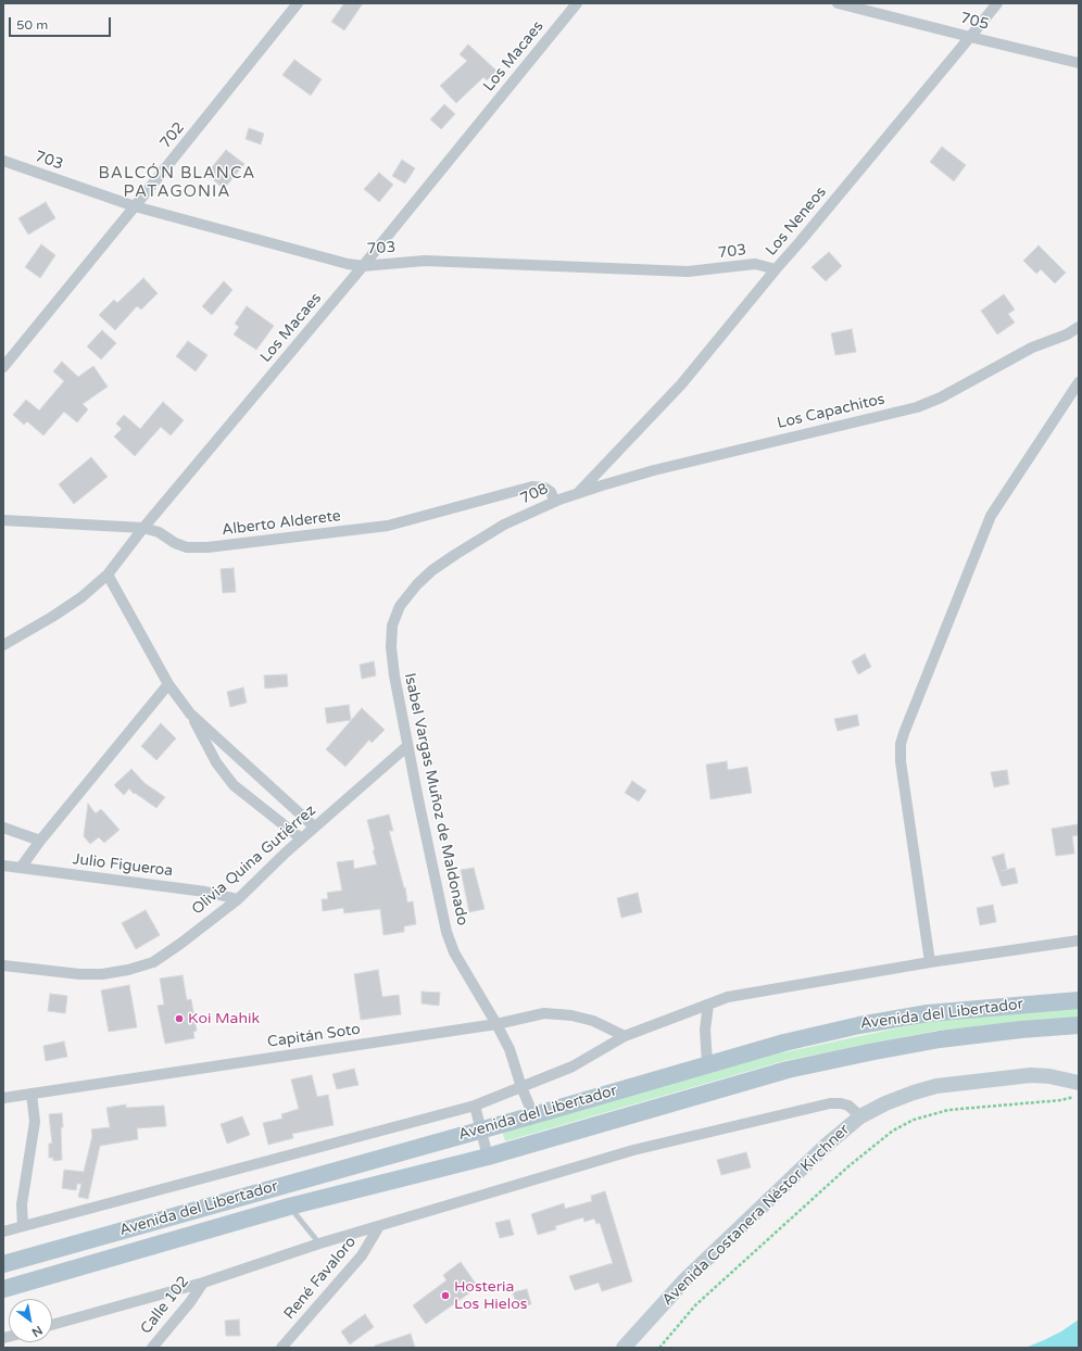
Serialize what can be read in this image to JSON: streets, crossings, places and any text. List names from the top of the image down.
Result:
{
  "streets": {
    "main road": ["Avenida del Libertador"],
    "street": [
      "705",
      "Los Macaes",
      "702",
      "703",
      "Los Neneos",
      "Los Capachitos",
      "708",
      "Alberto Alderete",
      "Isabel Vargas Muñoz de Maldonado",
      "Olivia Quina Gutiérrez",
      "Julio Figueroa",
      "Capitán Soto",
      "Avenida Costanera Néstor Kirchner",
      "René Favaloro",
      "Calle 102"
    ]
  },
  "crossings": [
    ["705", "Los Neneos"],
    ["Los Macaes", "703"],
    ["Los Macaes", "Alberto Alderete"],
    ["702", "703"],
    ["703", "Los Neneos"],
    ["Los Neneos", "Los Capachitos"],
    ["Los Neneos", "708"],
    ["Los Capachitos", "708"],
    ["708", "Alberto Alderete"],
    ["708", "Isabel Vargas Muñoz de Maldonado"],
    ["Isabel Vargas Muñoz de Maldonado", "Olivia Quina Gutiérrez"],
    ["Isabel Vargas Muñoz de Maldonado", "Avenida del Libertador"],
    ["Isabel Vargas Muñoz de Maldonado", "Capitán Soto"],
    ["Olivia Quina Gutiérrez", "Julio Figueroa"],
    ["Avenida del Libertador", "Capitán Soto"]
  ],
  "districts": ["BALCÓN BLANCA PATAGONIA"],
  "places": ["Koi Mahik", "Hosteria Los Hielos"],
  "scale_bar": "50 m",
  "north": "bottom right"
}
